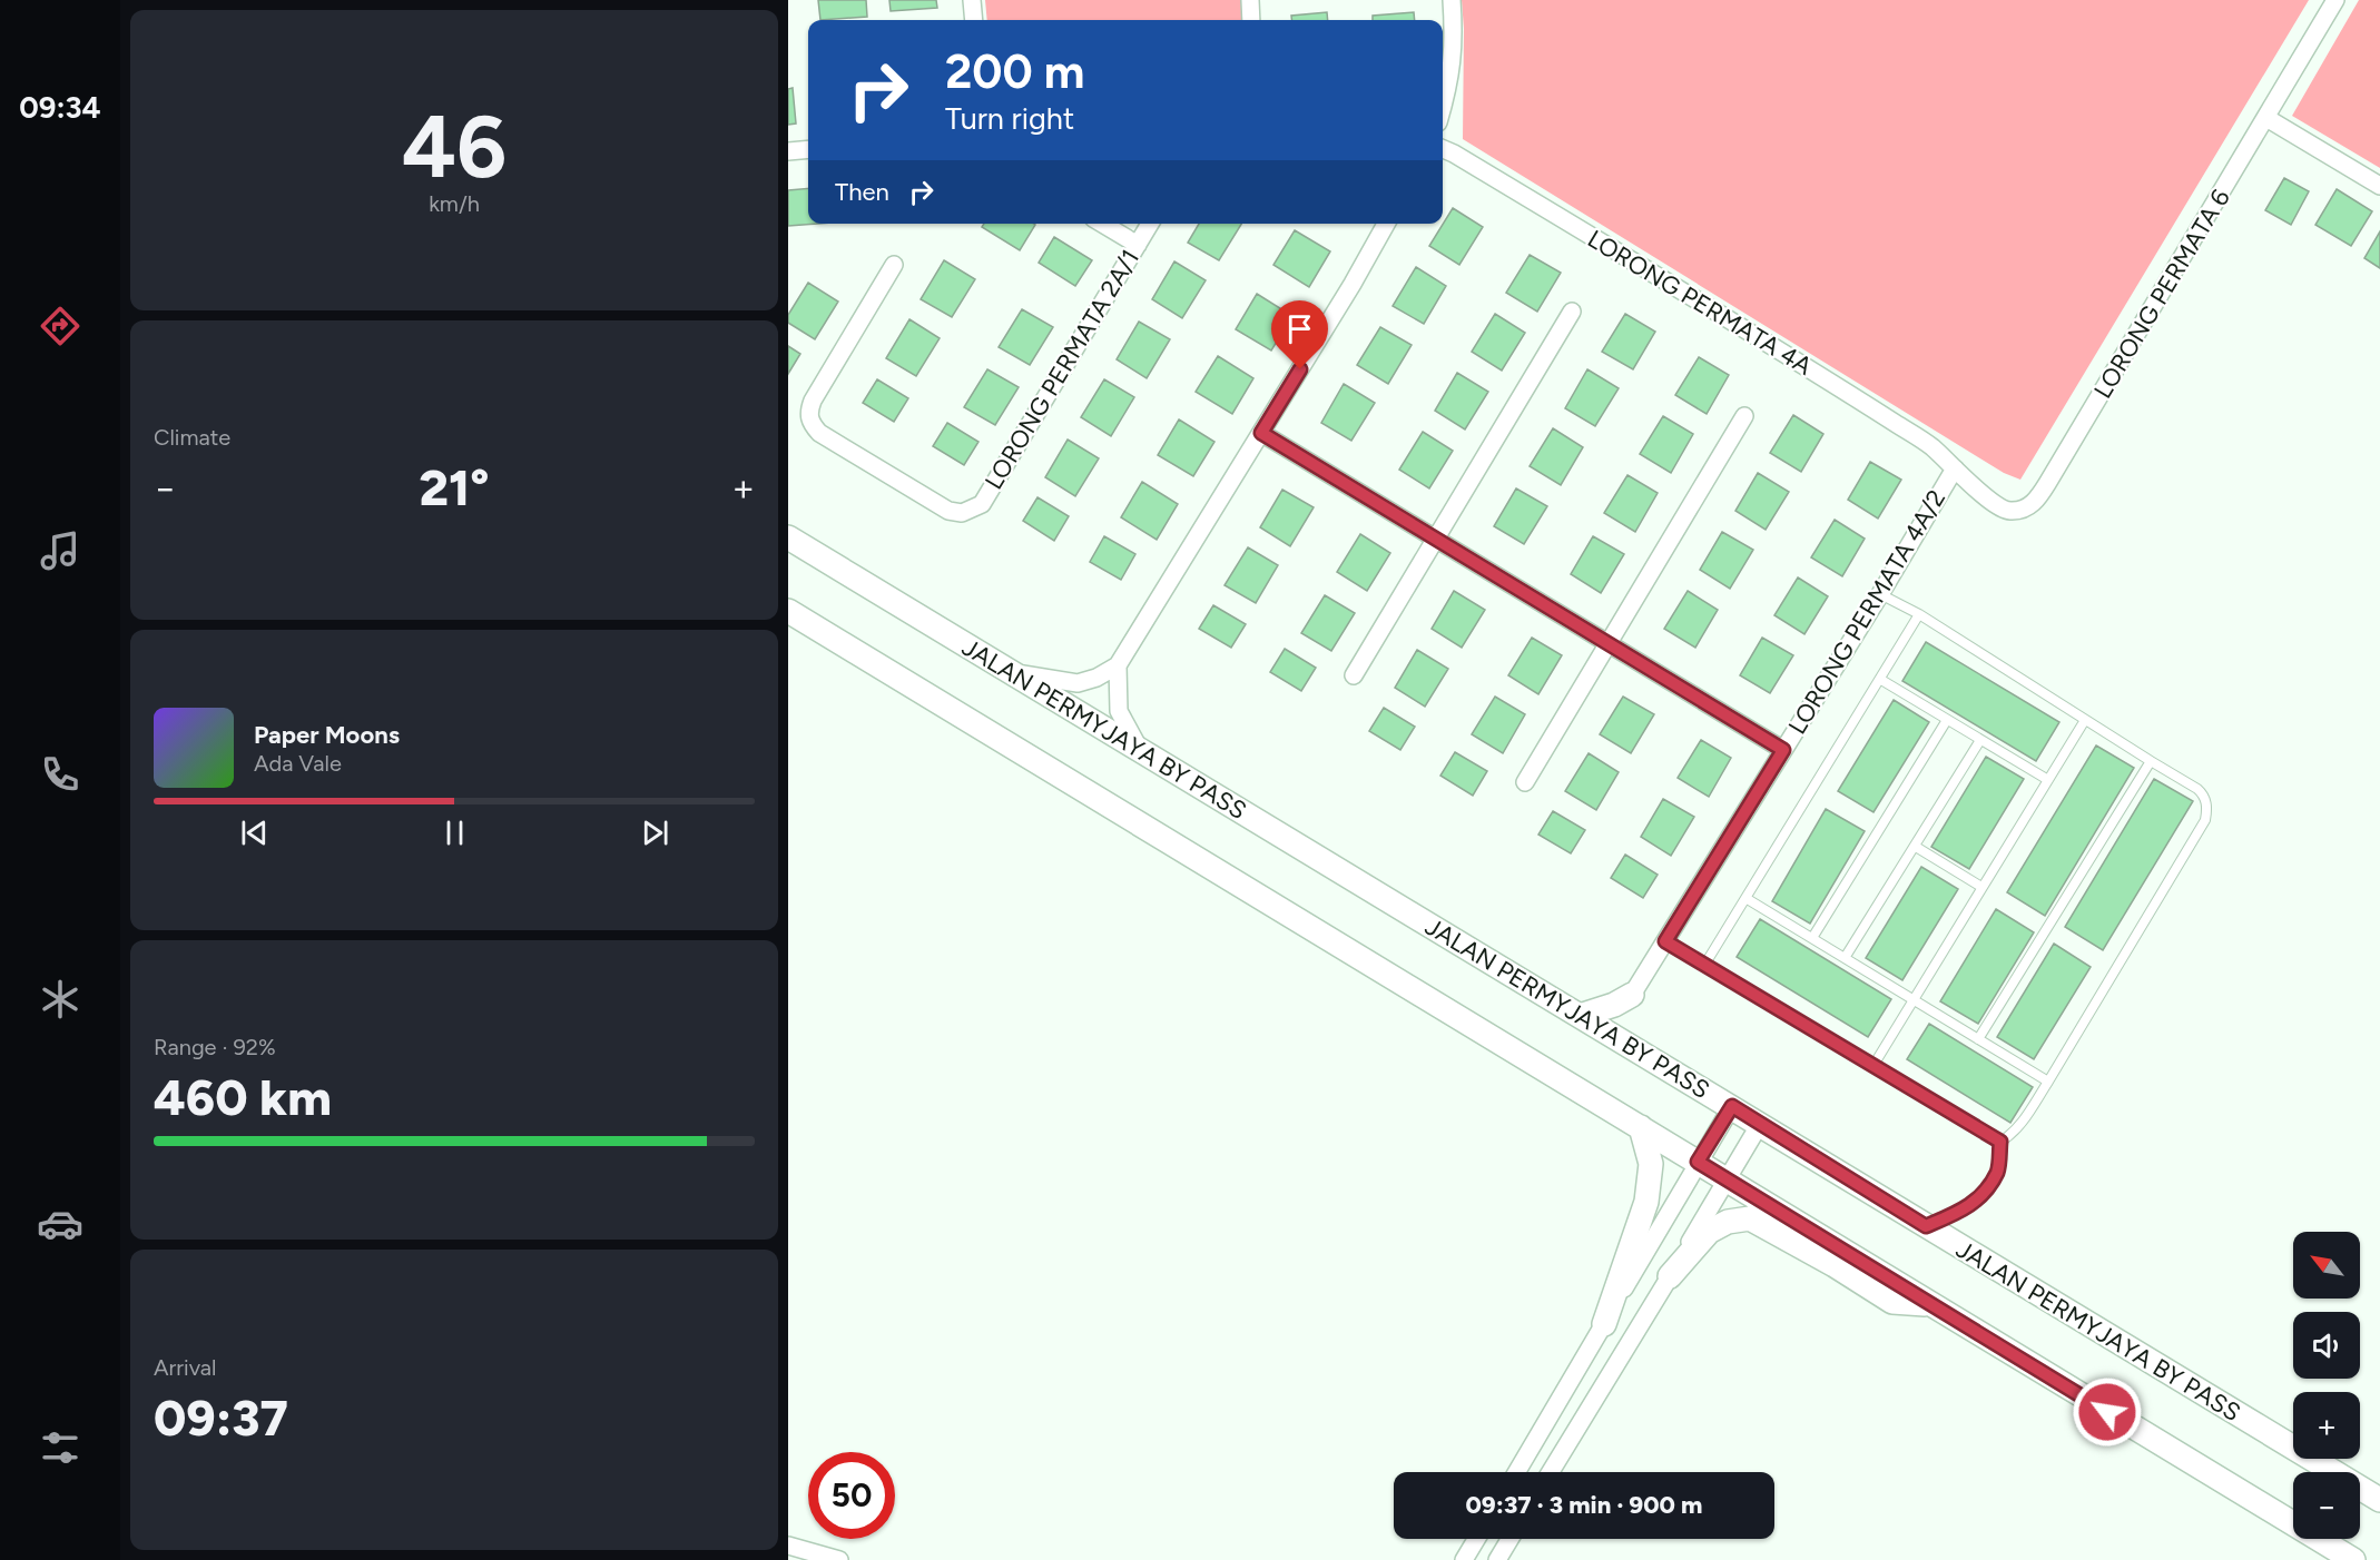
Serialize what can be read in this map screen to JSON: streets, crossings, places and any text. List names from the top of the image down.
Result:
{
  "streets": {
    "main road": ["JALAN PERMYJAYA BY PASS"],
    "street": [
      "LORONG PERMATA 6",
      "LORONG PERMATA 4A",
      "LORONG PERMATA 2A/1",
      "LORONG PERMATA 4A/2"
    ]
  },
  "crossings": [
    ["LORONG PERMATA 6", "LORONG PERMATA 4A"],
    ["LORONG PERMATA 6", "LORONG PERMATA 4A/2"],
    ["LORONG PERMATA 4A", "LORONG PERMATA 4A/2"]
  ],
  "north": "top left",
  "page": {
    "tabs": "09:34",
    "tile": [
      ["46", "km/h"],
      "Climate",
      ["Range · 92%", "460 km"],
      ["Arrival", "09:37"]
    ],
    "turn": ["200 m", "Turn right"],
    "then": "Then",
    "heat": ["−", "21°", "+"],
    "song": ["Paper Moons", "Ada Vale"],
    "map_buttons": ["+", "−"],
    "limit": "50",
    "trip": "09:37 · 3 min · 900 m"
  }
}
